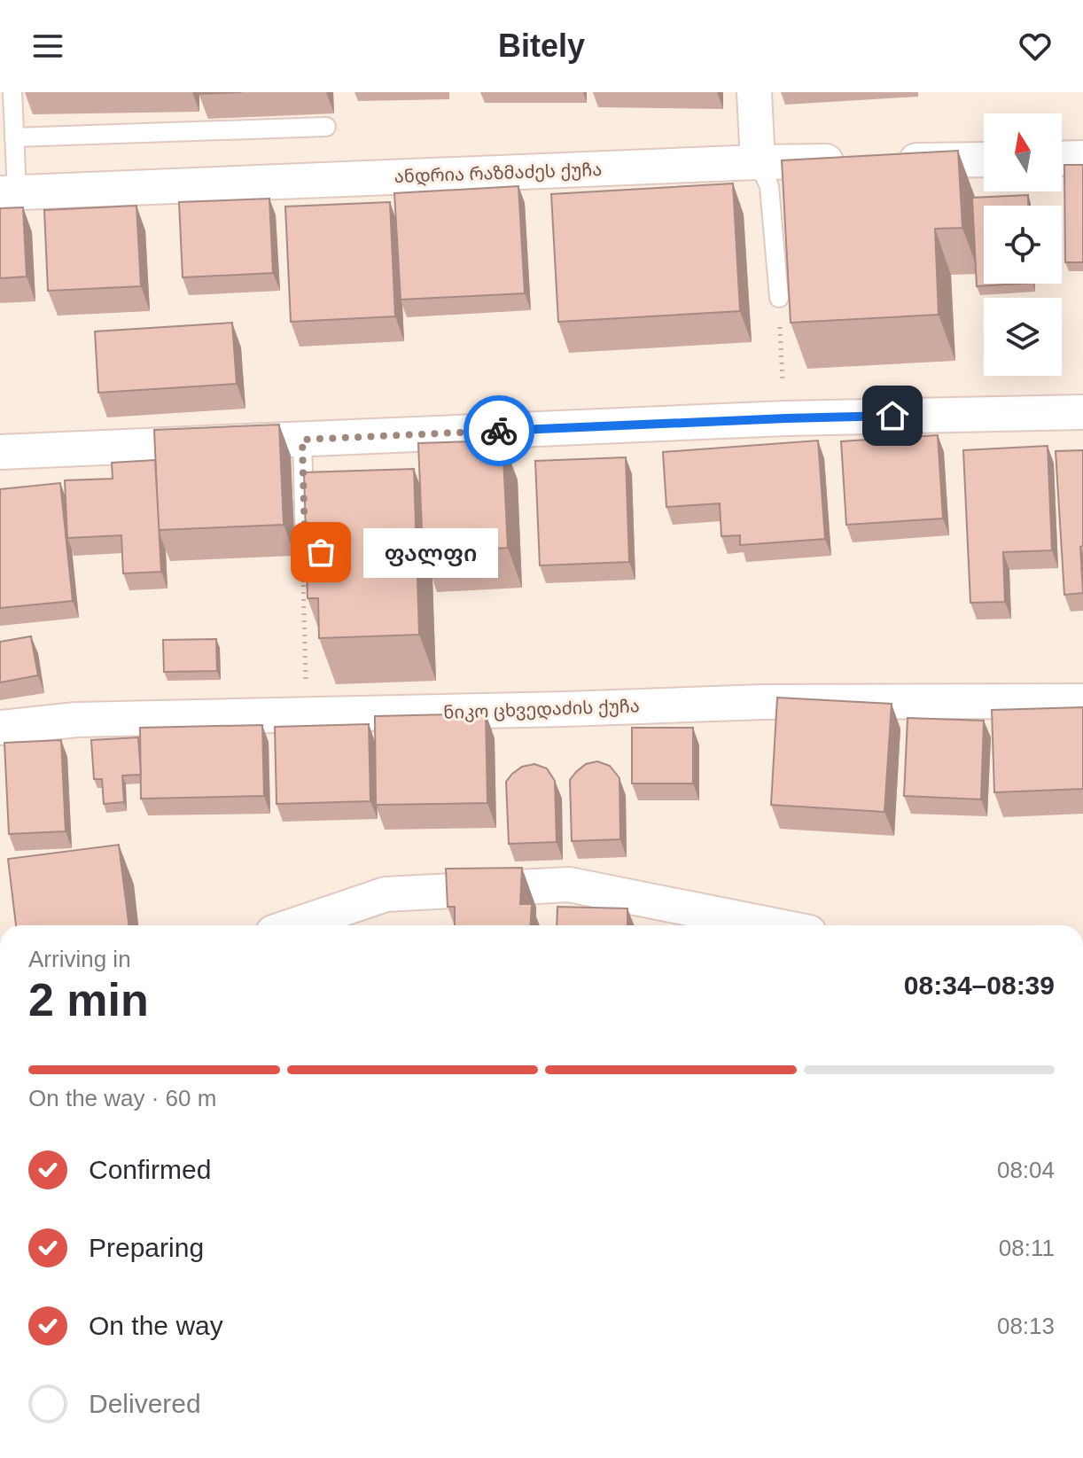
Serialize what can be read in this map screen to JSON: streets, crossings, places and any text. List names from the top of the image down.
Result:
{
  "streets": {
    "street": ["ანდრია რაზმაძეს ქუჩა", "ნიკო ცხვედაძის ქუჩა"]
  },
  "places": ["ფალფი"],
  "north": "top",
  "page": {
    "header": "Bitely",
    "bubble": "ფალფი",
    "heading": ["2 min", "Arriving in", "08:34–08:39"],
    "bar": "On the way · 60 m",
    "list": [
      ["Confirmed", "08:04"],
      ["Preparing", "08:11"],
      ["On the way", "08:13"],
      "Delivered"
    ]
  }
}
